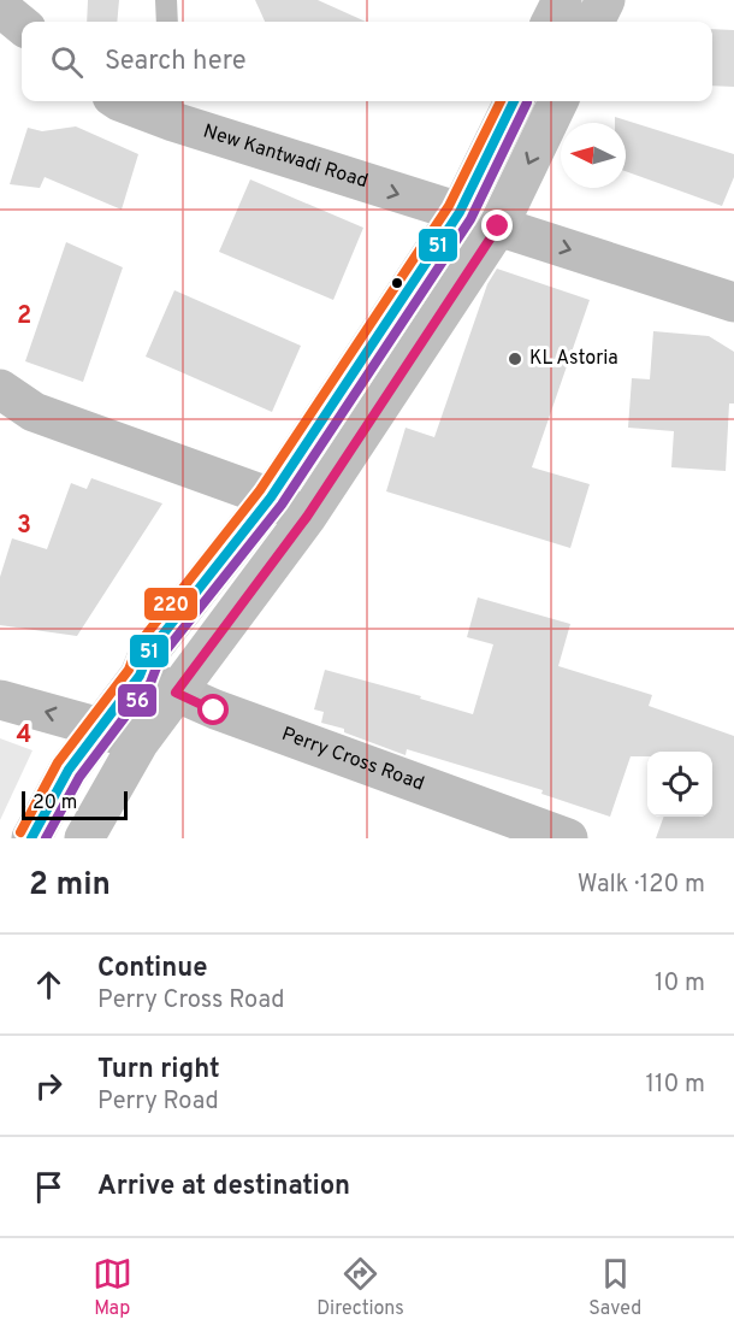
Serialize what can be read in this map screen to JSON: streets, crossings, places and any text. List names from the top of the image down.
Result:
{
  "streets": {
    "street": ["New Kantwadi Road", "Perry Cross Road"]
  },
  "places": ["KL Astoria"],
  "lines": ["transit line 51", "transit line 220", "transit line 56"],
  "scale_bar": "20 m",
  "north": "left",
  "page": {
    "search": "Search here",
    "scale": "20 m",
    "heading": ["2 min", "Walk · 120 m"],
    "list": [
      ["Continue", "Perry Cross Road", "10 m"],
      ["Turn right", "Perry Road", "110 m"],
      "Arrive at destination"
    ],
    "nav": ["Map", "Directions", "Saved"]
  },
  "grid": {
    "rows": ["2", "3", "4"]
  }
}
